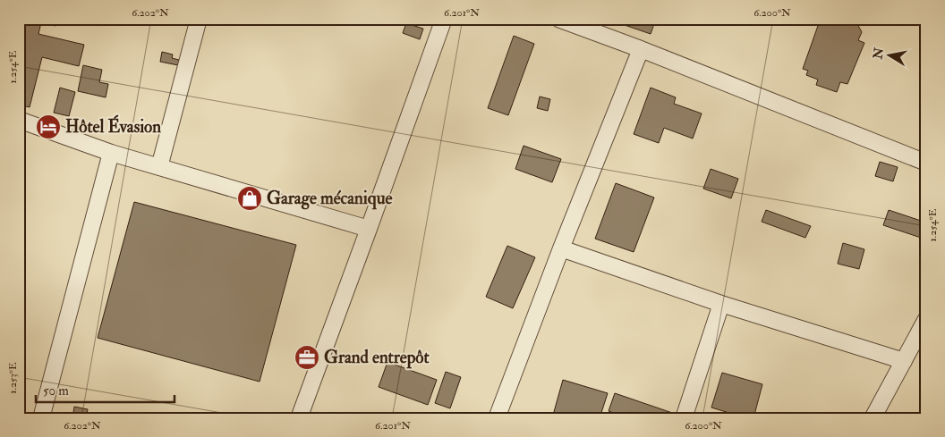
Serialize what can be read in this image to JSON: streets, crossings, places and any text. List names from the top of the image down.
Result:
{
  "places": {
    "hotel": ["Hôtel Évasion"],
    "shop": ["Garage mécanique"],
    "office": ["Grand entrepôt"]
  },
  "scale_bar": "50 m",
  "north": "left",
  "coordinates": [
    "6.202°N",
    "6.201°N",
    "6.200°N",
    "1.254°E",
    "1.253°E"
  ]
}
